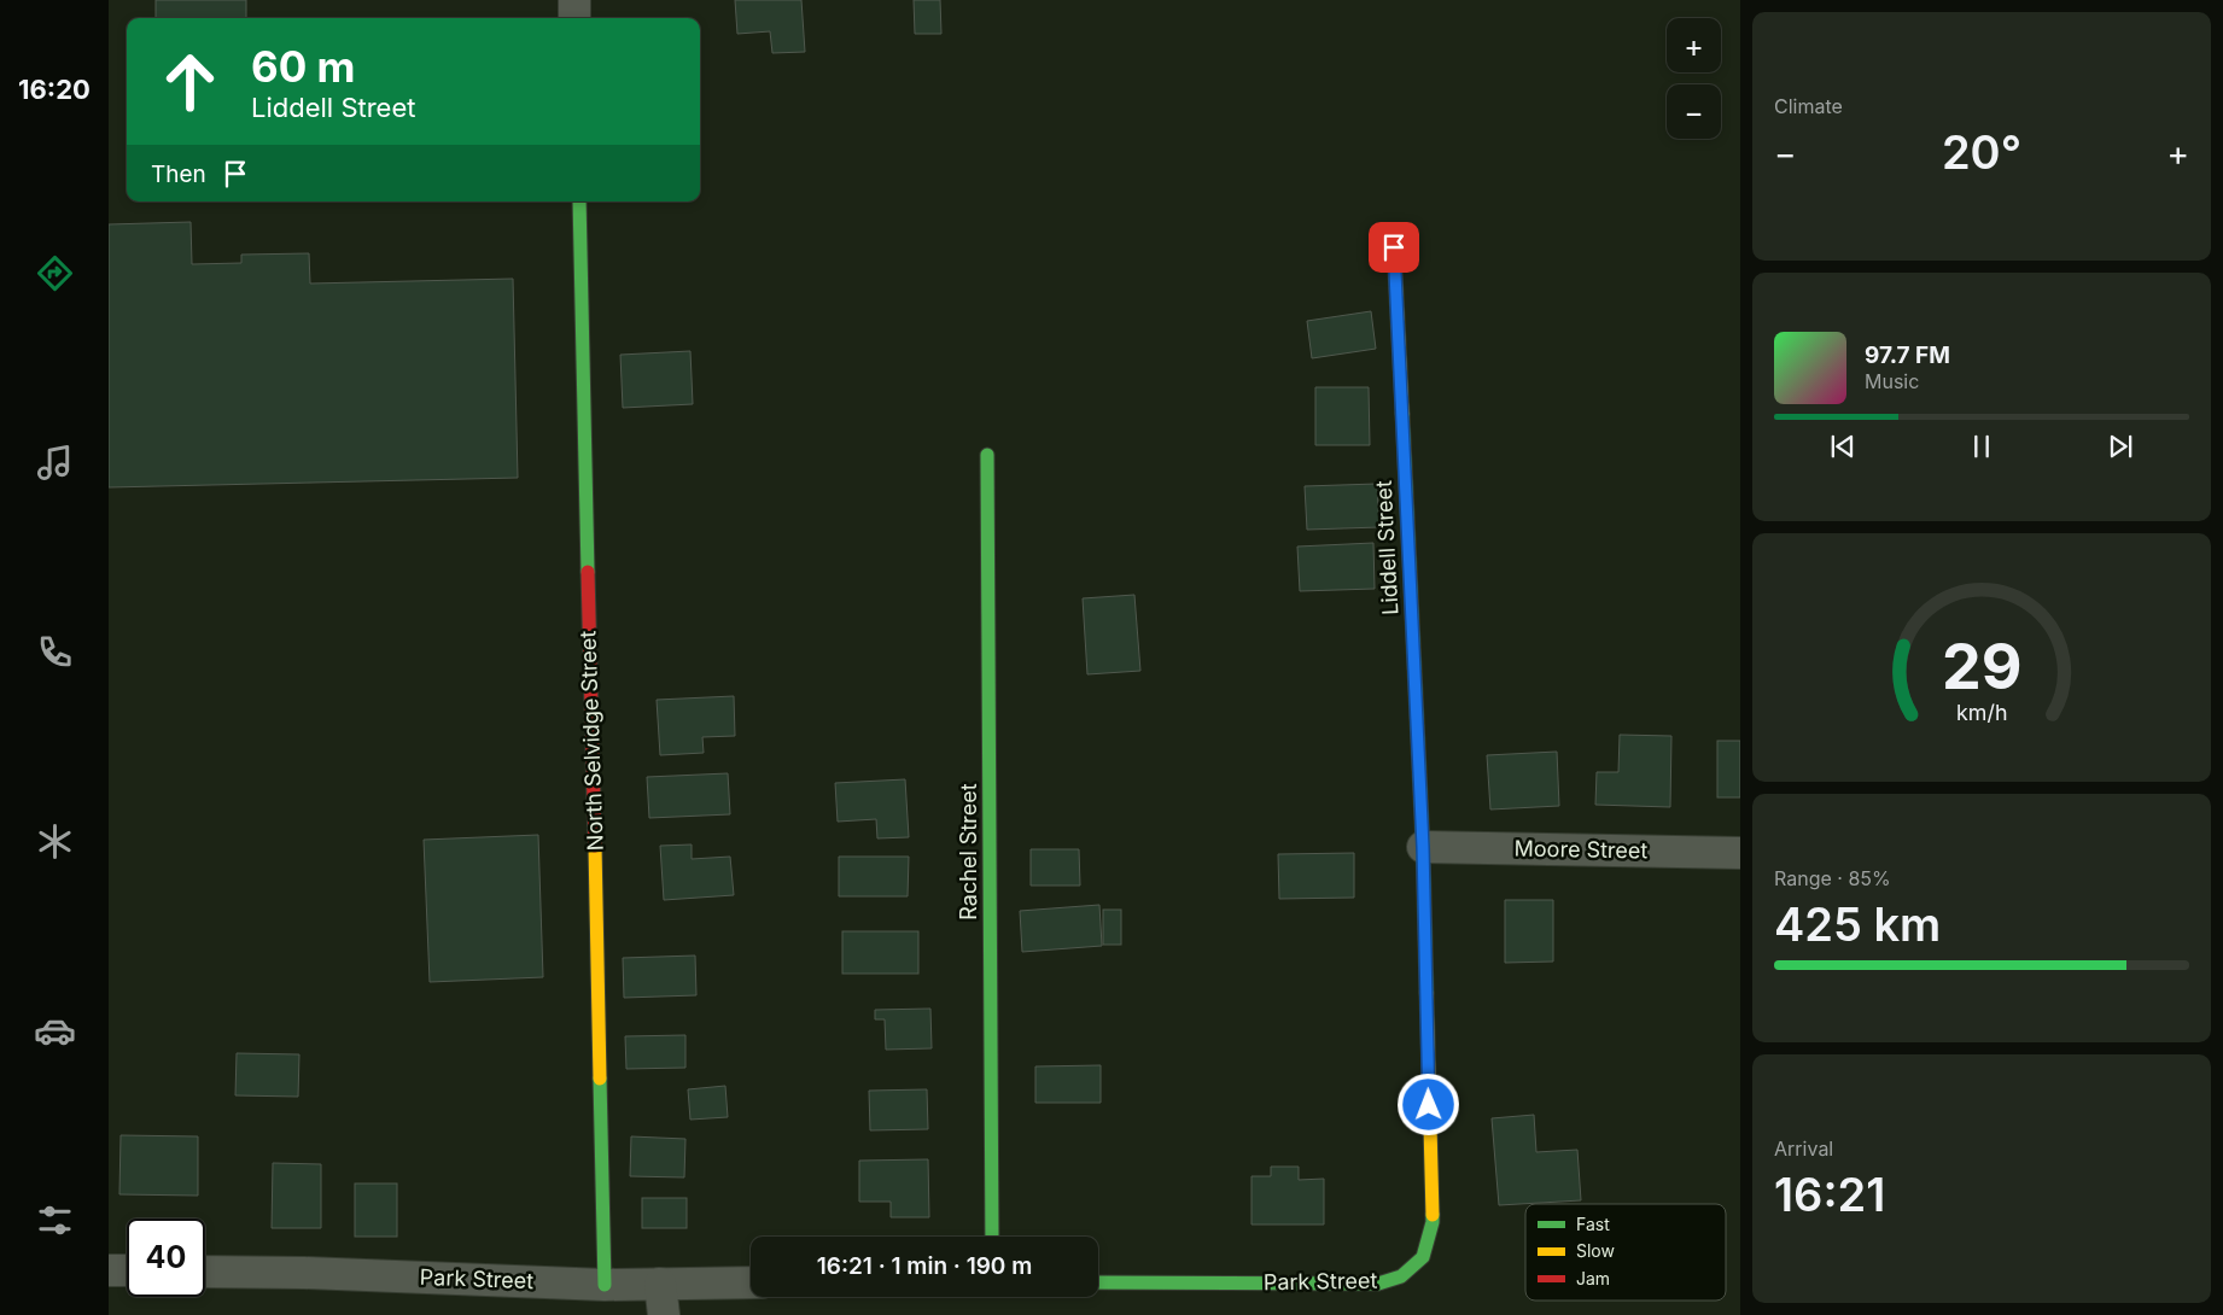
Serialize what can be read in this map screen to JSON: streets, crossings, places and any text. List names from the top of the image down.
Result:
{
  "streets": {
    "street": [
      "Liddell Street",
      "North Selvidge Street",
      "Moore Street",
      "Rachel Street",
      "Park Street"
    ]
  },
  "crossings": [
    ["Liddell Street", "Moore Street"],
    ["Liddell Street", "Park Street"],
    ["North Selvidge Street", "Park Street"],
    ["Moore Street", "Park Street"]
  ],
  "legend": ["Fast", "Slow", "Jam"],
  "page": {
    "tabs": "16:20",
    "tile": [
      "Climate",
      ["Range · 85%", "425 km"],
      ["Arrival", "16:21"]
    ],
    "map_buttons": ["+", "−"],
    "turn": ["60 m", "Liddell Street"],
    "heat": ["−", "20°", "+"],
    "then": "Then",
    "song": ["97.7 FM", "Music"],
    "limit": "40",
    "trip": "16:21 · 1 min · 190 m",
    "gauge": ["29", "km/h"]
  }
}
